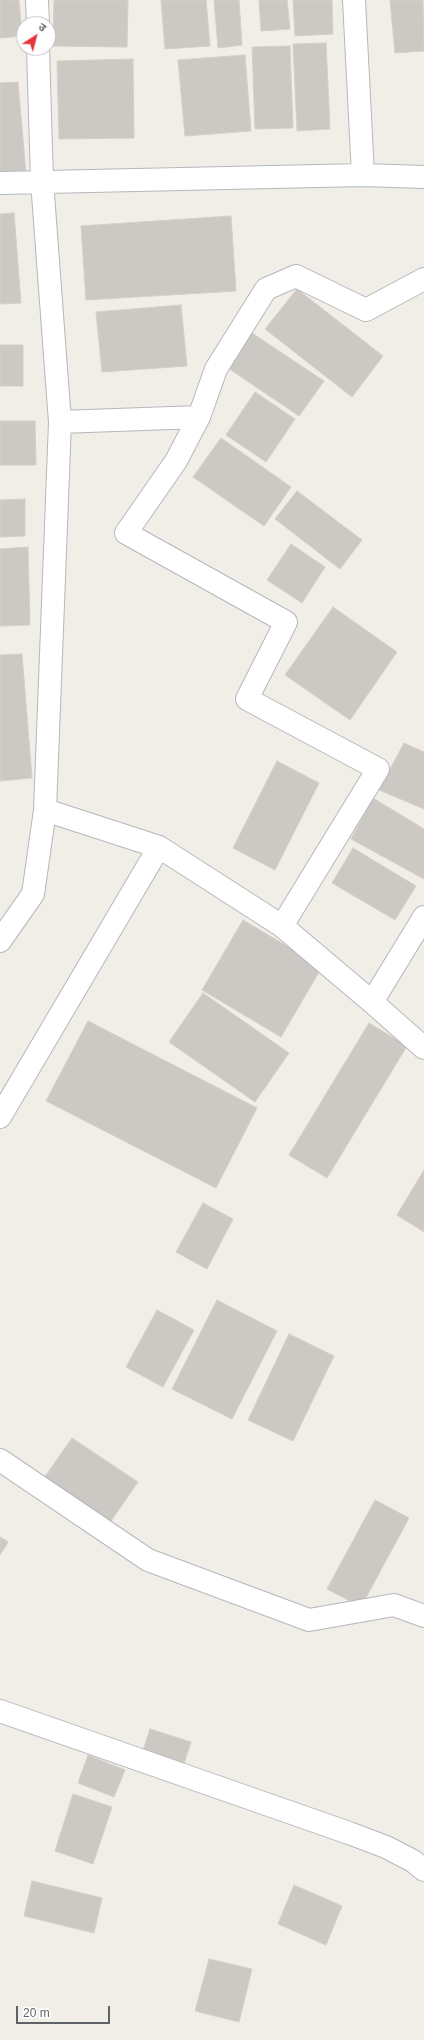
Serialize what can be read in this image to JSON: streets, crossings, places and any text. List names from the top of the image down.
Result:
{
  "scale_bar": "20 m",
  "north": "top right"
}
